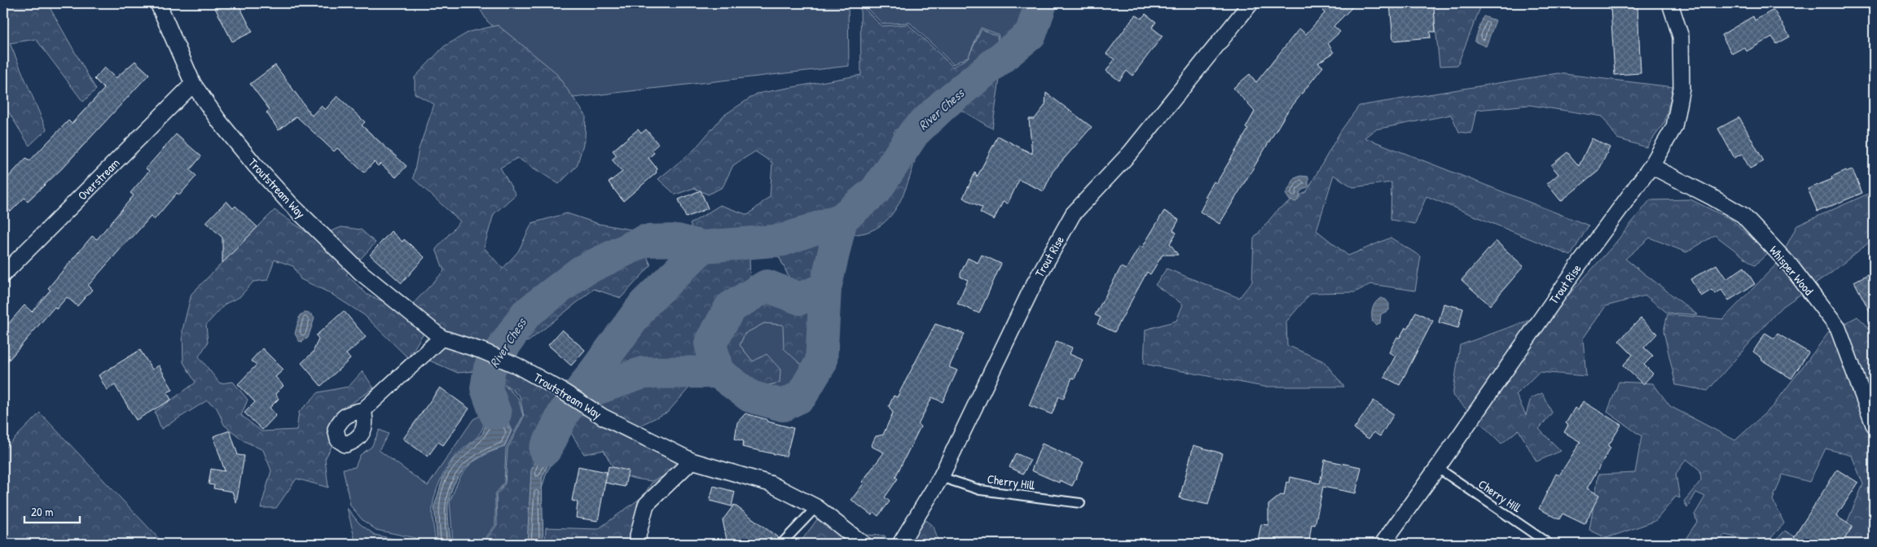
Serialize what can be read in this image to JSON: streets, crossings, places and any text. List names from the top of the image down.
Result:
{
  "streets": {
    "street": [
      "Overstream",
      "Troutstream Way",
      "Trout Rise",
      "Whisper Wood"
    ],
    "lane": ["Cherry Hill"]
  },
  "crossings": [
    ["Overstream", "Troutstream Way"],
    ["Trout Rise", "Whisper Wood"],
    ["Trout Rise", "Cherry Hill"]
  ],
  "water": ["River Chess"],
  "scale_bar": "20 m"
}
